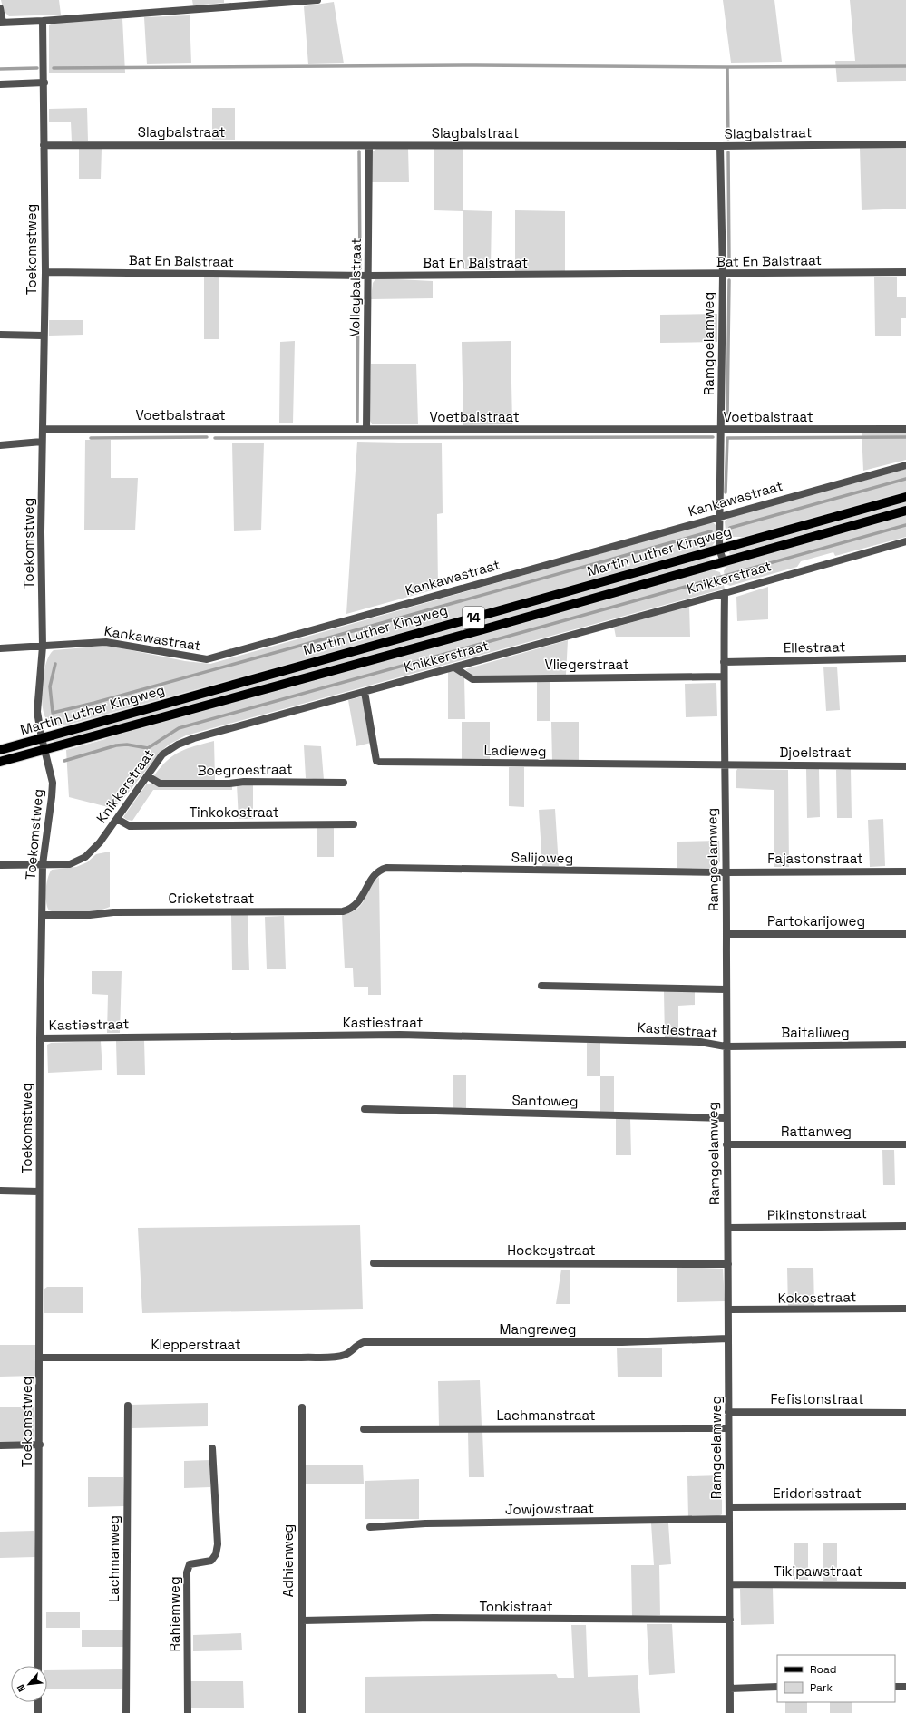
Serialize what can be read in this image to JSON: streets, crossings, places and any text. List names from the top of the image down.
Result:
{
  "streets": {
    "main road": ["Martin Luther Kingweg", "14"],
    "street": [
      "Slagbalstraat",
      "Toekomstweg",
      "Bat En Balstraat",
      "Volleybalstraat",
      "Ramgoelamweg",
      "Voetbalstraat",
      "Kankawastraat",
      "Knikkerstraat",
      "Ellestraat",
      "Vliegerstraat",
      "Ladieweg",
      "Djoelstraat",
      "Boegroestraat",
      "Tinkokostraat",
      "Salijoweg",
      "Fajastonstraat",
      "Cricketstraat",
      "Partokarijoweg",
      "Kastiestraat",
      "Baitaliweg",
      "Santoweg",
      "Rattanweg",
      "Pikinstonstraat",
      "Hockeystraat",
      "Kokosstraat",
      "Mangreweg",
      "Klepperstraat",
      "Fefistonstraat",
      "Lachmanstraat",
      "Eridorisstraat",
      "Jowjowstraat",
      "Lachmanweg",
      "Adhienweg",
      "Tikipawstraat",
      "Tonkistraat",
      "Rahiemweg"
    ]
  },
  "crossings": [
    ["Slagbalstraat", "Toekomstweg"],
    ["Slagbalstraat", "Volleybalstraat"],
    ["Slagbalstraat", "Ramgoelamweg"],
    ["Toekomstweg", "Bat En Balstraat"],
    ["Toekomstweg", "Voetbalstraat"],
    ["Toekomstweg", "Kankawastraat"],
    ["Toekomstweg", "Martin Luther Kingweg"],
    ["Toekomstweg", "Knikkerstraat"],
    ["Toekomstweg", "Cricketstraat"],
    ["Toekomstweg", "Kastiestraat"],
    ["Toekomstweg", "Klepperstraat"],
    ["Bat En Balstraat", "Volleybalstraat"],
    ["Bat En Balstraat", "Ramgoelamweg"],
    ["Volleybalstraat", "Voetbalstraat"],
    ["Ramgoelamweg", "Voetbalstraat"],
    ["Ramgoelamweg", "Kankawastraat"],
    ["Ramgoelamweg", "Martin Luther Kingweg"],
    ["Ramgoelamweg", "Knikkerstraat"],
    ["Ramgoelamweg", "Ellestraat"],
    ["Ramgoelamweg", "Vliegerstraat"],
    ["Ramgoelamweg", "Ladieweg"],
    ["Ramgoelamweg", "Djoelstraat"],
    ["Ramgoelamweg", "Salijoweg"],
    ["Ramgoelamweg", "Fajastonstraat"],
    ["Ramgoelamweg", "Partokarijoweg"],
    ["Ramgoelamweg", "Kastiestraat"],
    ["Ramgoelamweg", "Baitaliweg"],
    ["Ramgoelamweg", "Santoweg"],
    ["Ramgoelamweg", "Rattanweg"],
    ["Ramgoelamweg", "Pikinstonstraat"],
    ["Ramgoelamweg", "Hockeystraat"],
    ["Ramgoelamweg", "Kokosstraat"],
    ["Ramgoelamweg", "Mangreweg"],
    ["Ramgoelamweg", "Fefistonstraat"],
    ["Ramgoelamweg", "Lachmanstraat"],
    ["Ramgoelamweg", "Eridorisstraat"],
    ["Ramgoelamweg", "Jowjowstraat"],
    ["Ramgoelamweg", "Tikipawstraat"],
    ["Ramgoelamweg", "Tonkistraat"],
    ["Knikkerstraat", "Vliegerstraat"],
    ["Knikkerstraat", "Ladieweg"],
    ["Knikkerstraat", "Boegroestraat"],
    ["Knikkerstraat", "Tinkokostraat"],
    ["Ladieweg", "Djoelstraat"],
    ["Salijoweg", "Fajastonstraat"],
    ["Salijoweg", "Cricketstraat"],
    ["Kastiestraat", "Baitaliweg"],
    ["Mangreweg", "Klepperstraat"],
    ["Adhienweg", "Tonkistraat"]
  ],
  "legend": ["Road", "Park"],
  "north": "bottom left"
}
